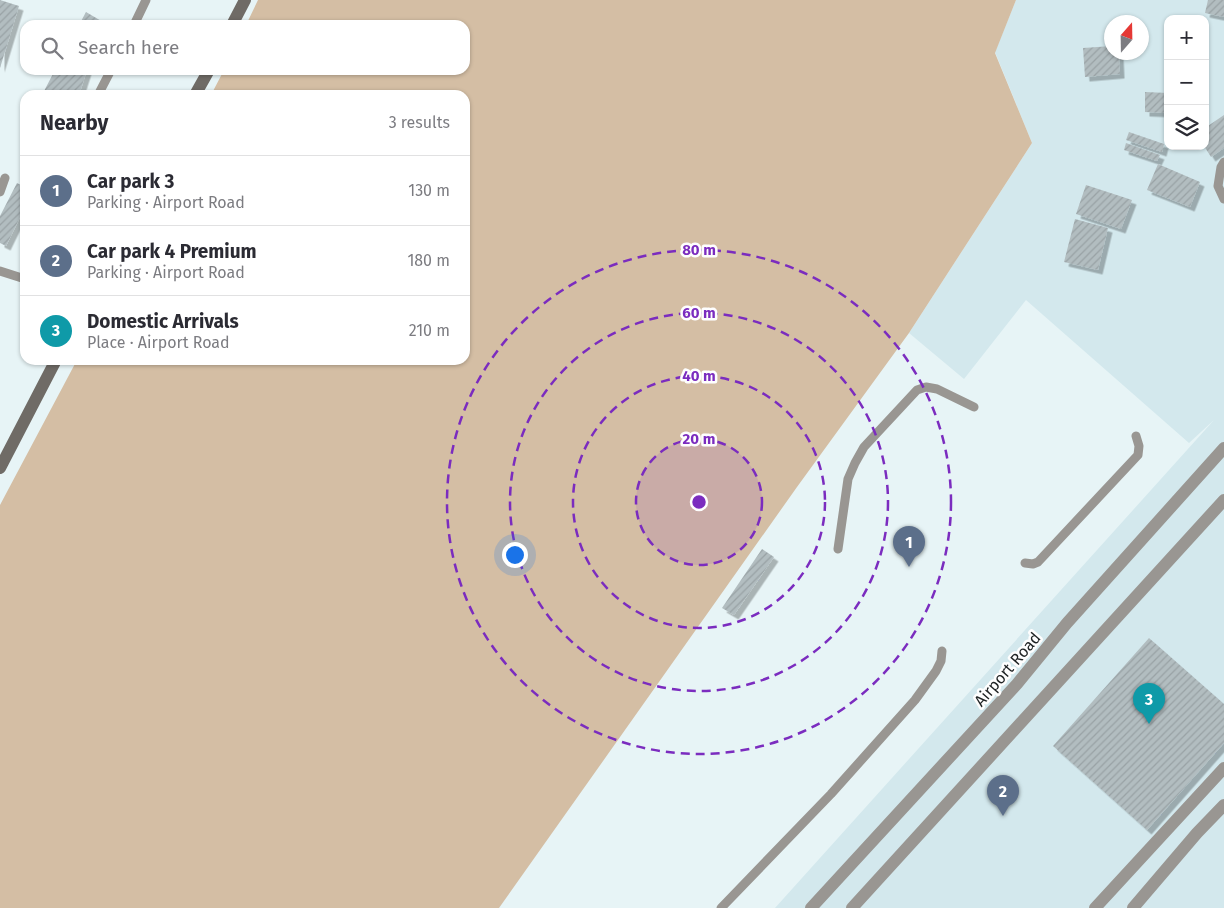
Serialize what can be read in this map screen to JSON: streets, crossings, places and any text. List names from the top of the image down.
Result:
{
  "streets": {
    "street": ["Airport Road"]
  },
  "north": "top",
  "page": {
    "map_buttons": ["+", "−"],
    "search": "Search here",
    "heading": ["Nearby", "3 results"],
    "list": [
      {
        "mark": "1",
        "name": "Car park 3",
        "note": "Parking · Airport Road",
        "value": "130 m"
      },
      {
        "mark": "2",
        "name": "Car park 4 Premium",
        "note": "Parking · Airport Road",
        "value": "180 m"
      },
      {
        "mark": "3",
        "name": "Domestic Arrivals",
        "note": "Place · Airport Road",
        "value": "210 m"
      }
    ],
    "pins": ["1", "3", "2"]
  },
  "rings": [
    "80 m",
    "60 m",
    "40 m",
    "20 m"
  ]
}
